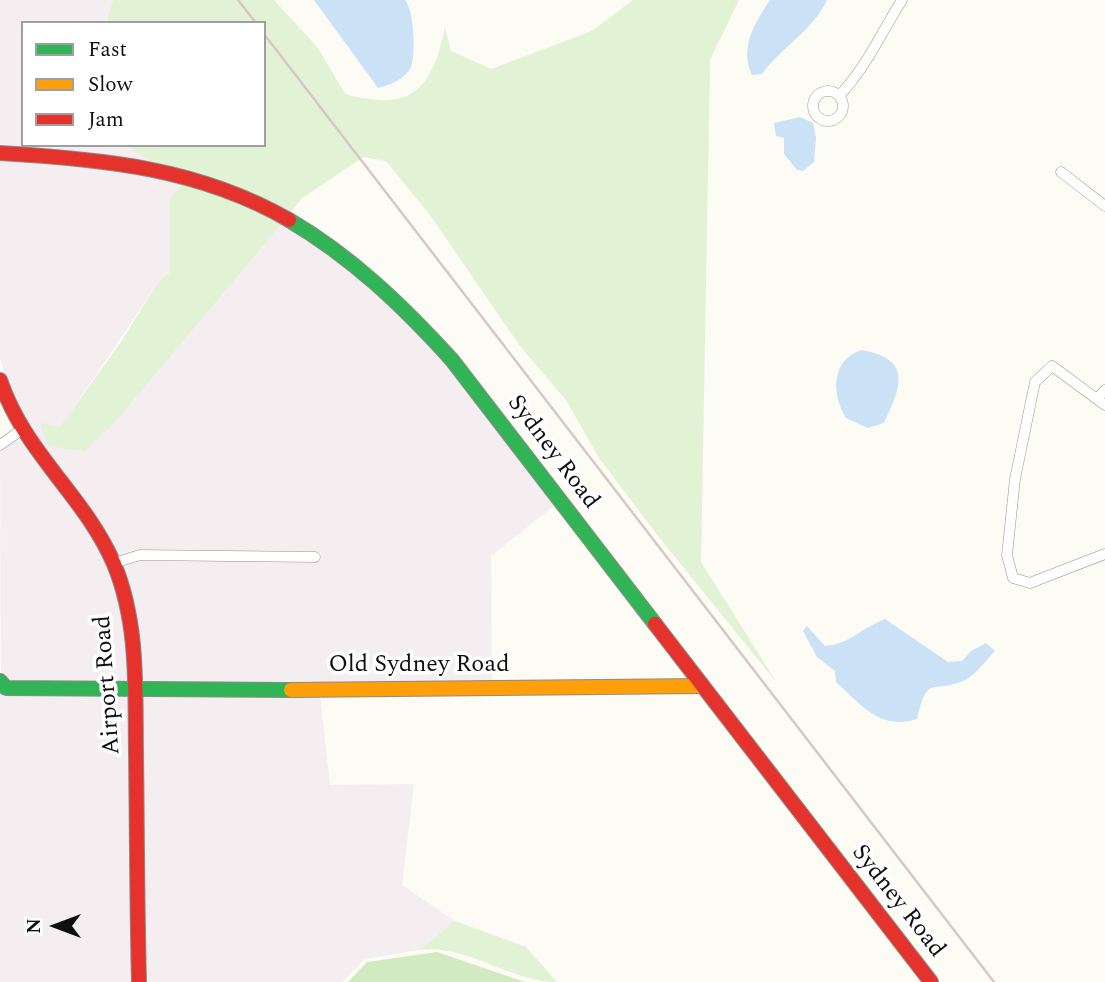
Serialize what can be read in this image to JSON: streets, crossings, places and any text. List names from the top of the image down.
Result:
{
  "streets": {
    "street": ["Sydney Road", "Old Sydney Road", "Airport Road"]
  },
  "crossings": [
    ["Sydney Road", "Old Sydney Road"],
    ["Old Sydney Road", "Airport Road"]
  ],
  "legend": ["Fast", "Slow", "Jam"],
  "north": "left"
}
